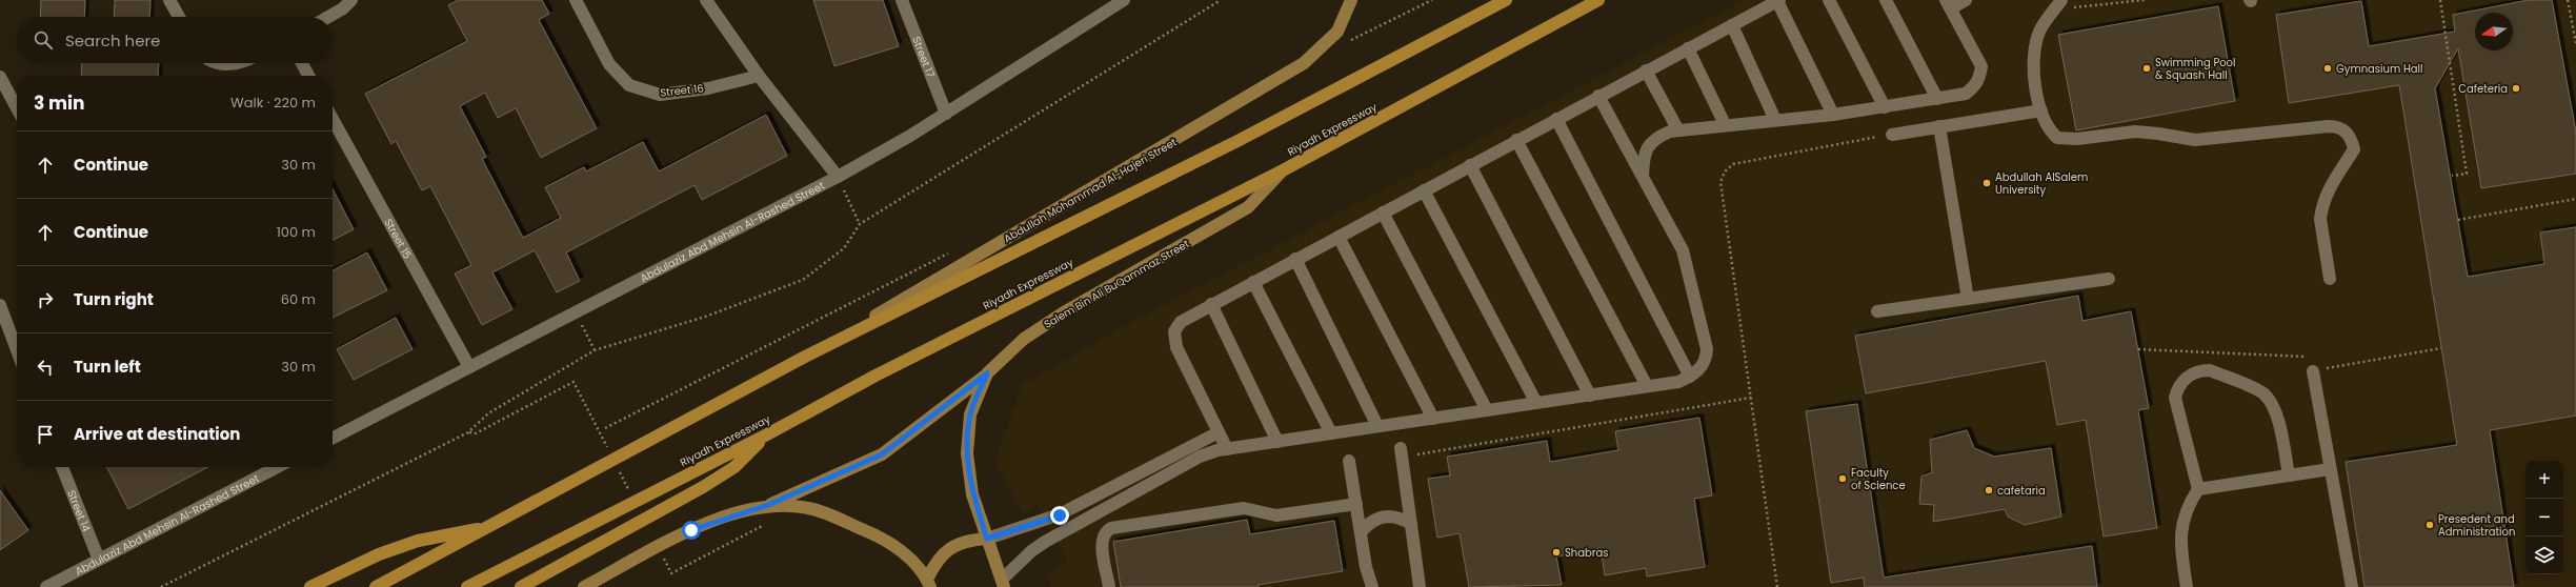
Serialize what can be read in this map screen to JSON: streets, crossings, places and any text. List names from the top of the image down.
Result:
{
  "streets": {
    "highway": ["Riyadh Expressway"],
    "main road": ["Abdullah Mohammad Al-Hajeri Street", "Salem Bin Ali BuQammaz Street"],
    "street": [
      "Street 17",
      "Street 16",
      "Abdulaziz Abd Mehsin Al-Rashed Street",
      "Street 15",
      "Street 14"
    ]
  },
  "crossings": [
    ["Street 17", "Abdulaziz Abd Mehsin Al-Rashed Street"],
    ["Riyadh Expressway", "Salem Bin Ali BuQammaz Street"],
    ["Abdulaziz Abd Mehsin Al-Rashed Street", "Street 15"],
    ["Abdulaziz Abd Mehsin Al-Rashed Street", "Street 14"]
  ],
  "places": [
    "Swimming Pool & Squash Hall",
    "Gymnasium Hall",
    "Cafeteria",
    "Abdullah AlSalem University",
    "Faculty of Science",
    "cafetaria",
    "Presedent and Administration",
    "Shabras"
  ],
  "north": "left",
  "page": {
    "search": "Search here",
    "heading": ["3 min", "Walk · 220 m"],
    "list": [
      ["Continue", "30 m"],
      ["Continue", "100 m"],
      ["Turn right", "60 m"],
      ["Turn left", "30 m"],
      "Arrive at destination"
    ],
    "map_buttons": ["+", "−"]
  }
}
